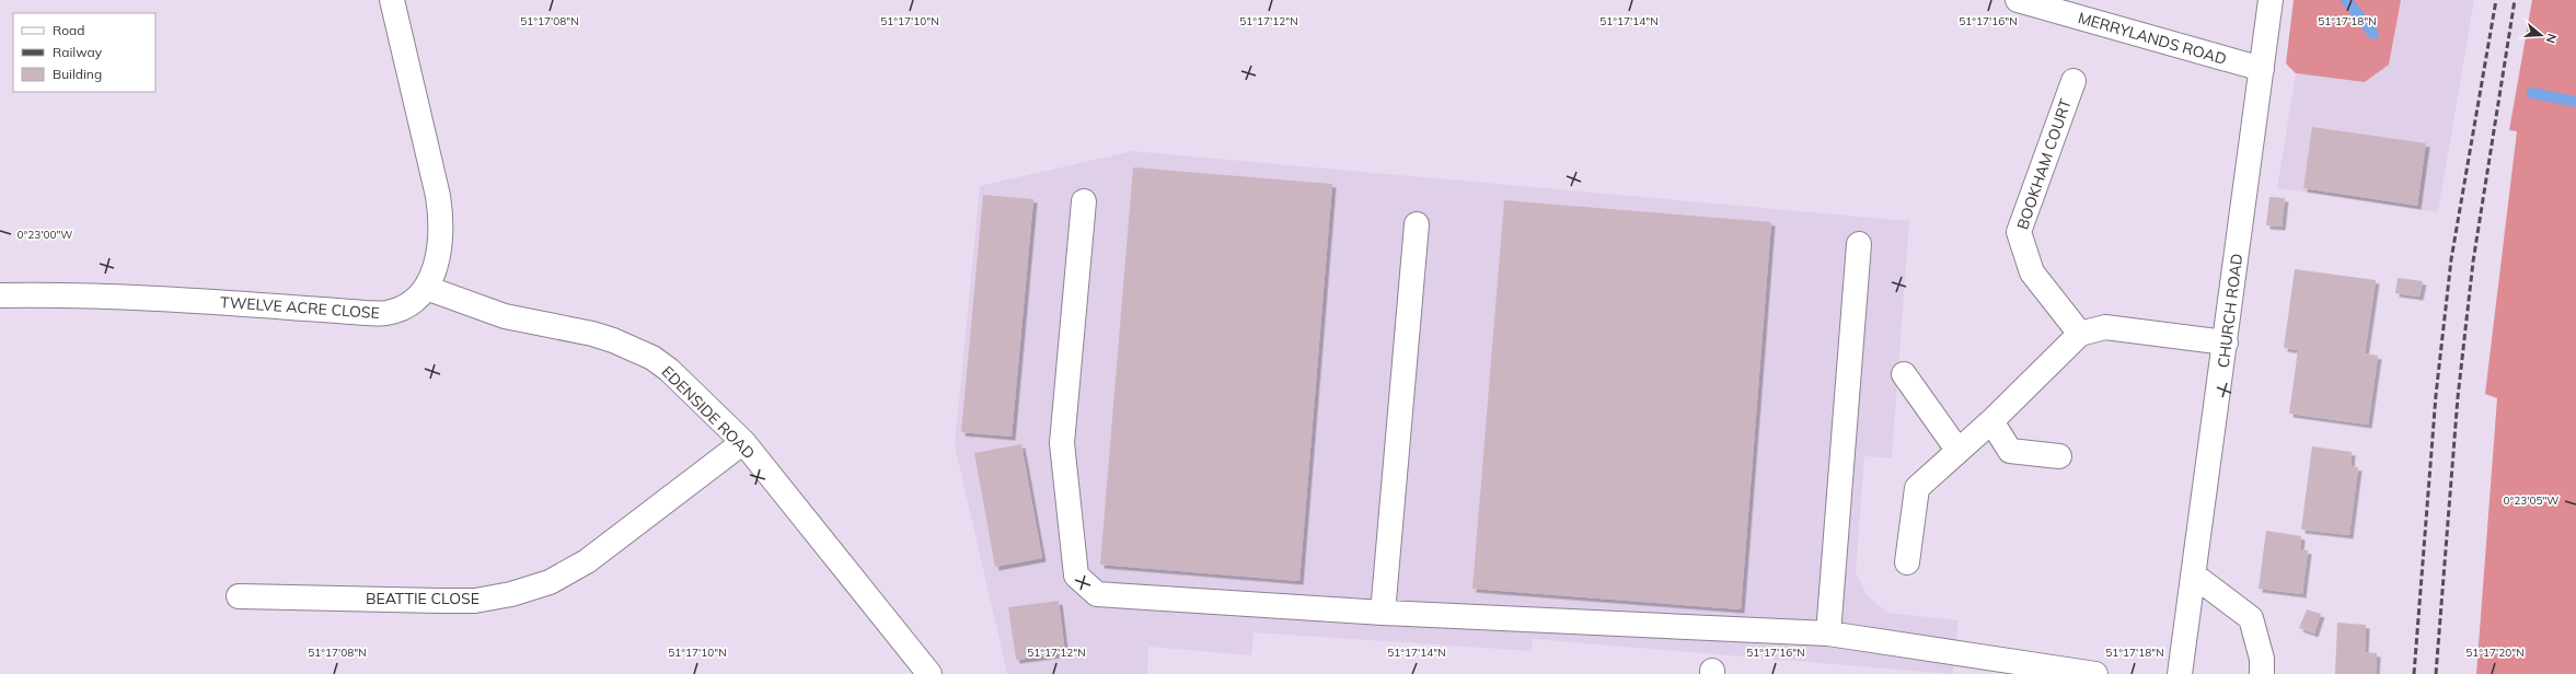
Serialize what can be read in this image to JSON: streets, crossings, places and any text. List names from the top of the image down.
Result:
{
  "streets": {
    "street": [
      "MERRYLANDS ROAD",
      "BOOKHAM COURT",
      "TWELVE ACRE CLOSE",
      "CHURCH ROAD",
      "EDENSIDE ROAD",
      "BEATTIE CLOSE"
    ]
  },
  "crossings": [
    ["MERRYLANDS ROAD", "CHURCH ROAD"],
    ["TWELVE ACRE CLOSE", "EDENSIDE ROAD"],
    ["EDENSIDE ROAD", "BEATTIE CLOSE"]
  ],
  "legend": ["Road", "Railway", "Building"],
  "north": "right",
  "coordinates": [
    "51°17'08\"N",
    "51°17'10\"N",
    "51°17'12\"N",
    "51°17'14\"N",
    "51°17'16\"N",
    "51°17'18\"N",
    "0°23'00\"W",
    "0°23'05\"W",
    "51°17'20\"N"
  ]
}
